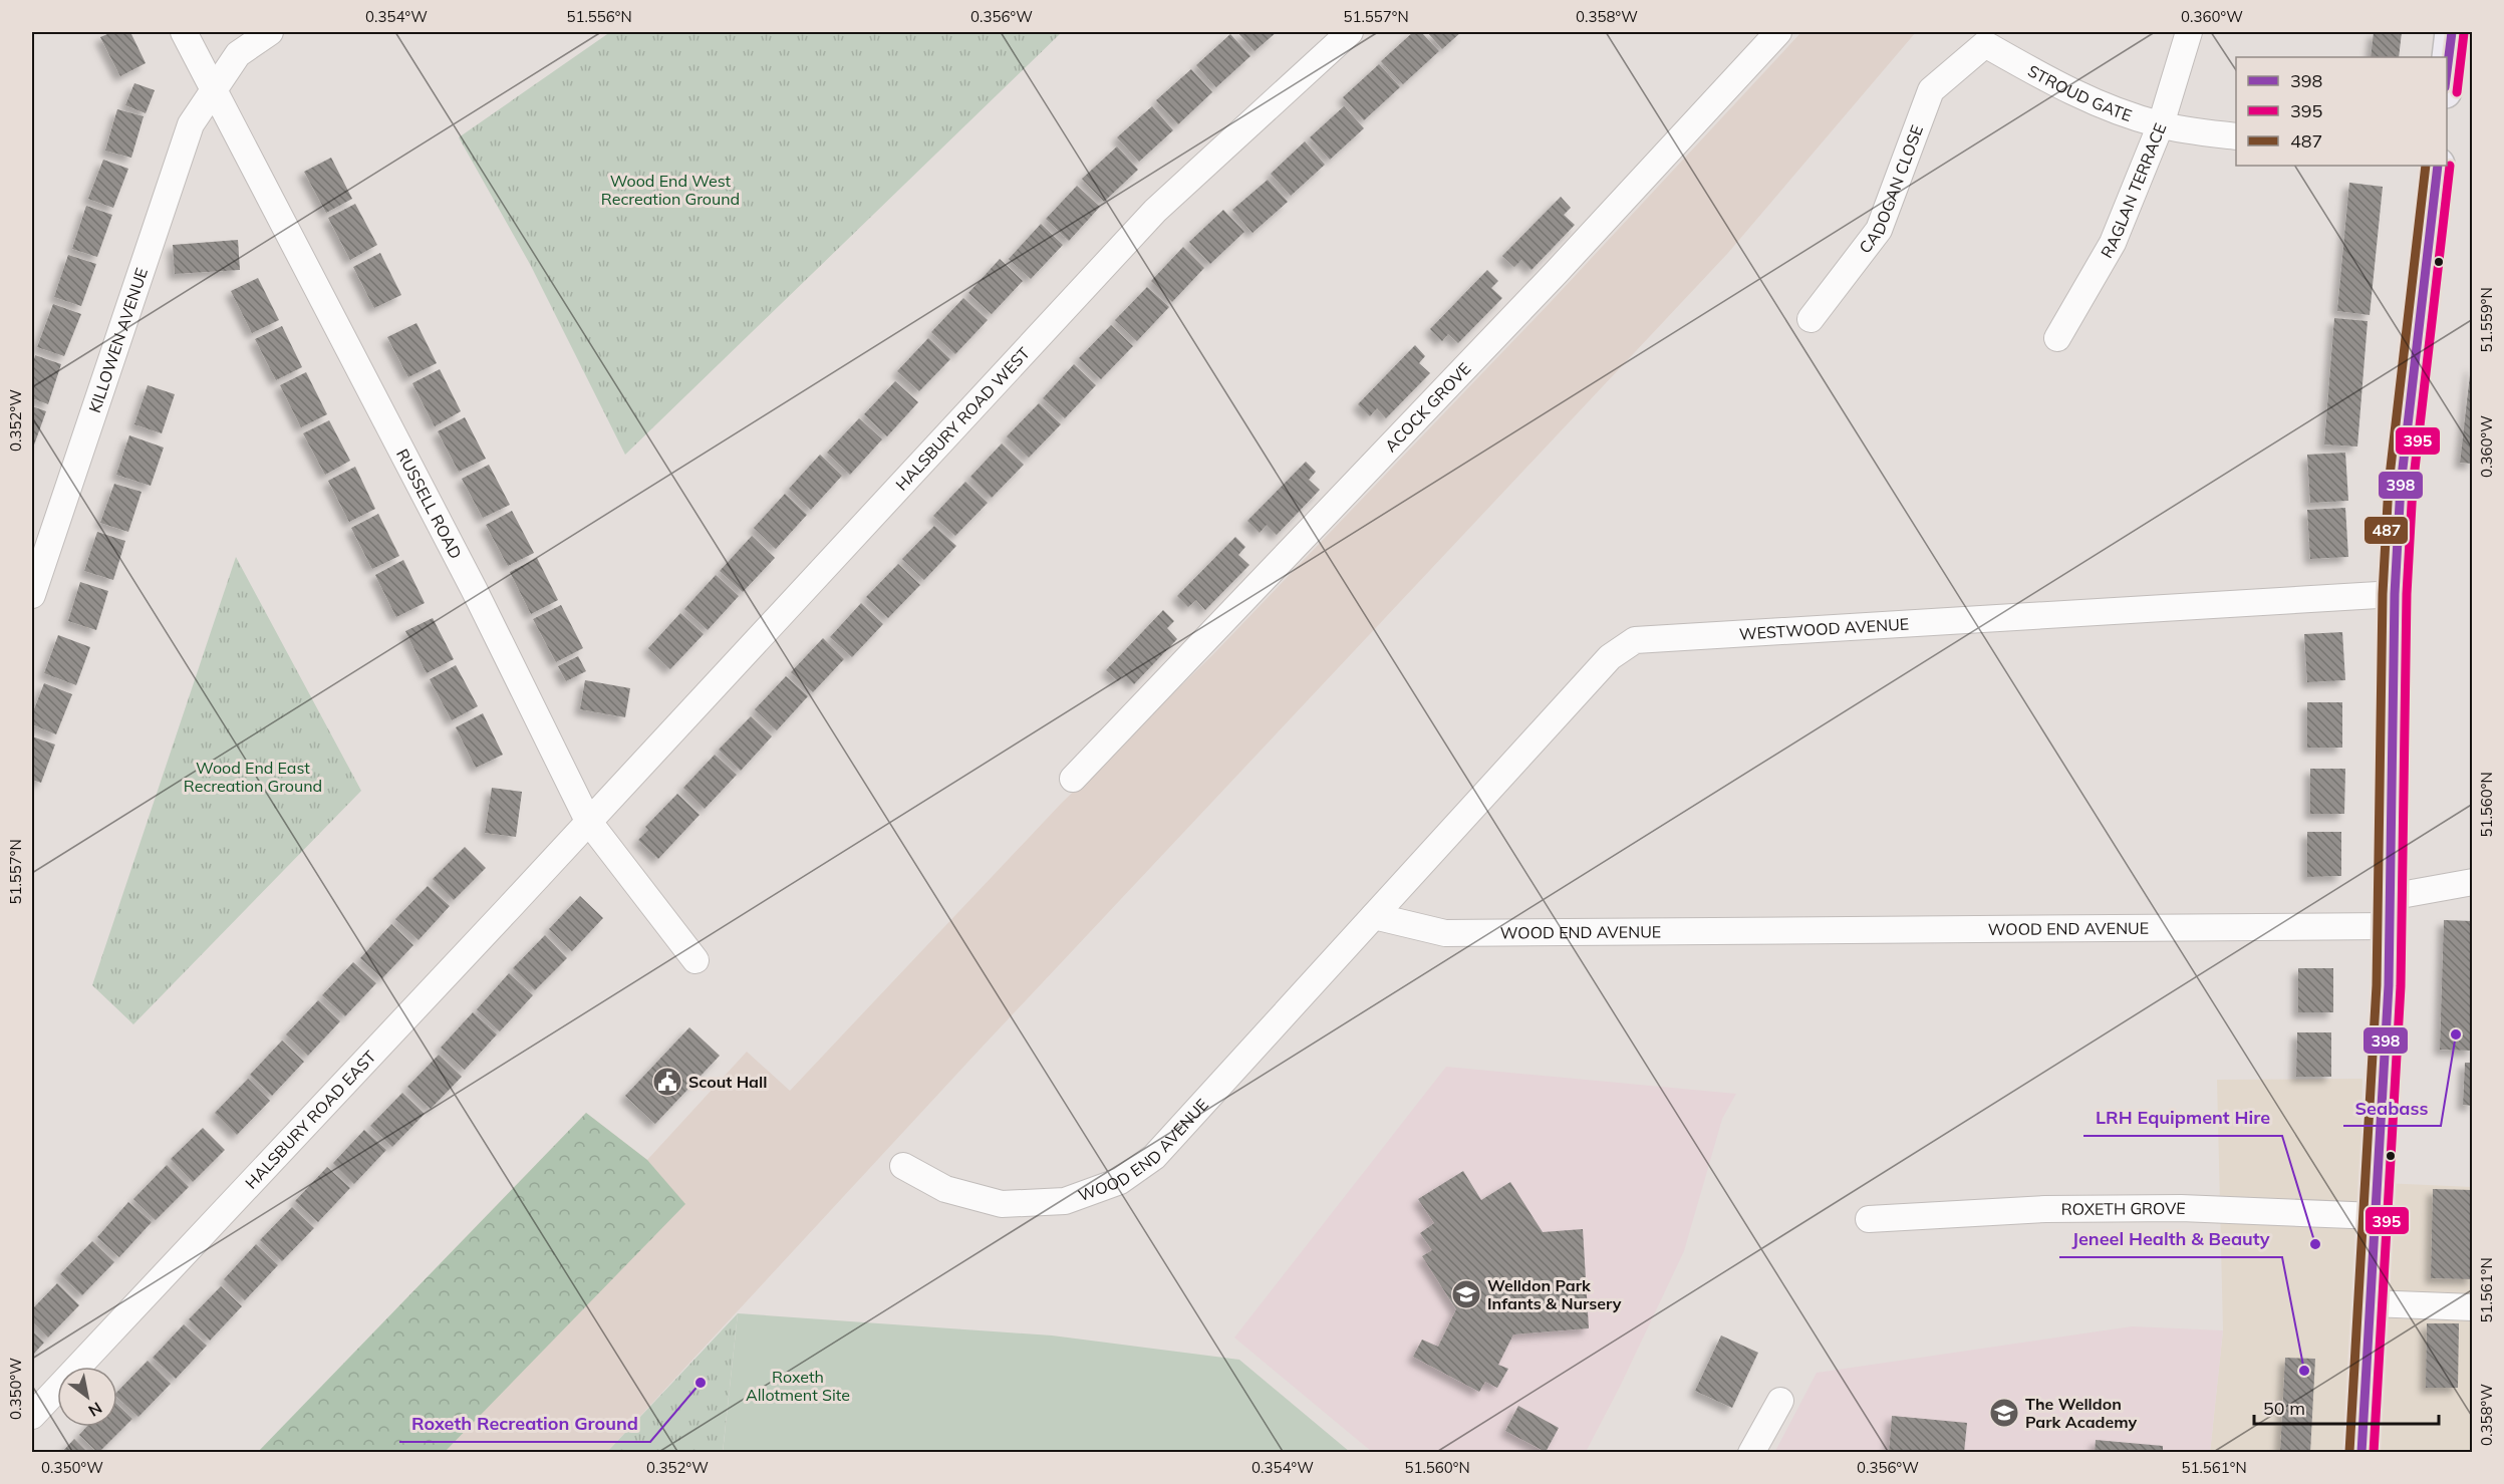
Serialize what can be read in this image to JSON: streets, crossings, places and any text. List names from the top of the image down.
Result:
{
  "streets": {
    "street": [
      "STROUD GATE",
      "CADOGAN CLOSE",
      "RAGLAN TERRACE",
      "KILLOWEN AVENUE",
      "ACOCK GROVE",
      "HALSBURY ROAD WEST",
      "RUSSELL ROAD",
      "WESTWOOD AVENUE",
      "WOOD END AVENUE",
      "HALSBURY ROAD EAST",
      "ROXETH GROVE"
    ]
  },
  "crossings": [
    ["STROUD GATE", "CADOGAN CLOSE"],
    ["STROUD GATE", "RAGLAN TERRACE"],
    ["KILLOWEN AVENUE", "RUSSELL ROAD"],
    ["HALSBURY ROAD WEST", "RUSSELL ROAD"],
    ["HALSBURY ROAD WEST", "HALSBURY ROAD EAST"],
    ["RUSSELL ROAD", "HALSBURY ROAD EAST"],
    ["WESTWOOD AVENUE", "WOOD END AVENUE"]
  ],
  "parks": ["Wood End West Recreation Ground", "Wood End East Recreation Ground", "Roxeth Allotment Site"],
  "places": {
    "other": [
      "Seabass",
      "LRH Equipment Hire",
      "Jeneel Health & Beauty",
      "Roxeth Recreation Ground"
    ],
    "public building": ["Scout Hall"],
    "school or university": ["Welldon Park Infants & Nursery", "The Welldon Park Academy"]
  },
  "lines": ["transit line 398", "transit line 395", "transit line 487"],
  "legend": ["398", "395", "487"],
  "scale_bar": "50 m",
  "north": "bottom right",
  "coordinates": [
    "0.354°W",
    "51.556°N",
    "0.356°W",
    "51.557°N",
    "0.358°W",
    "0.360°W",
    "51.559°N",
    "0.352°W",
    "51.560°N",
    "51.561°N",
    "0.350°W"
  ]
}
